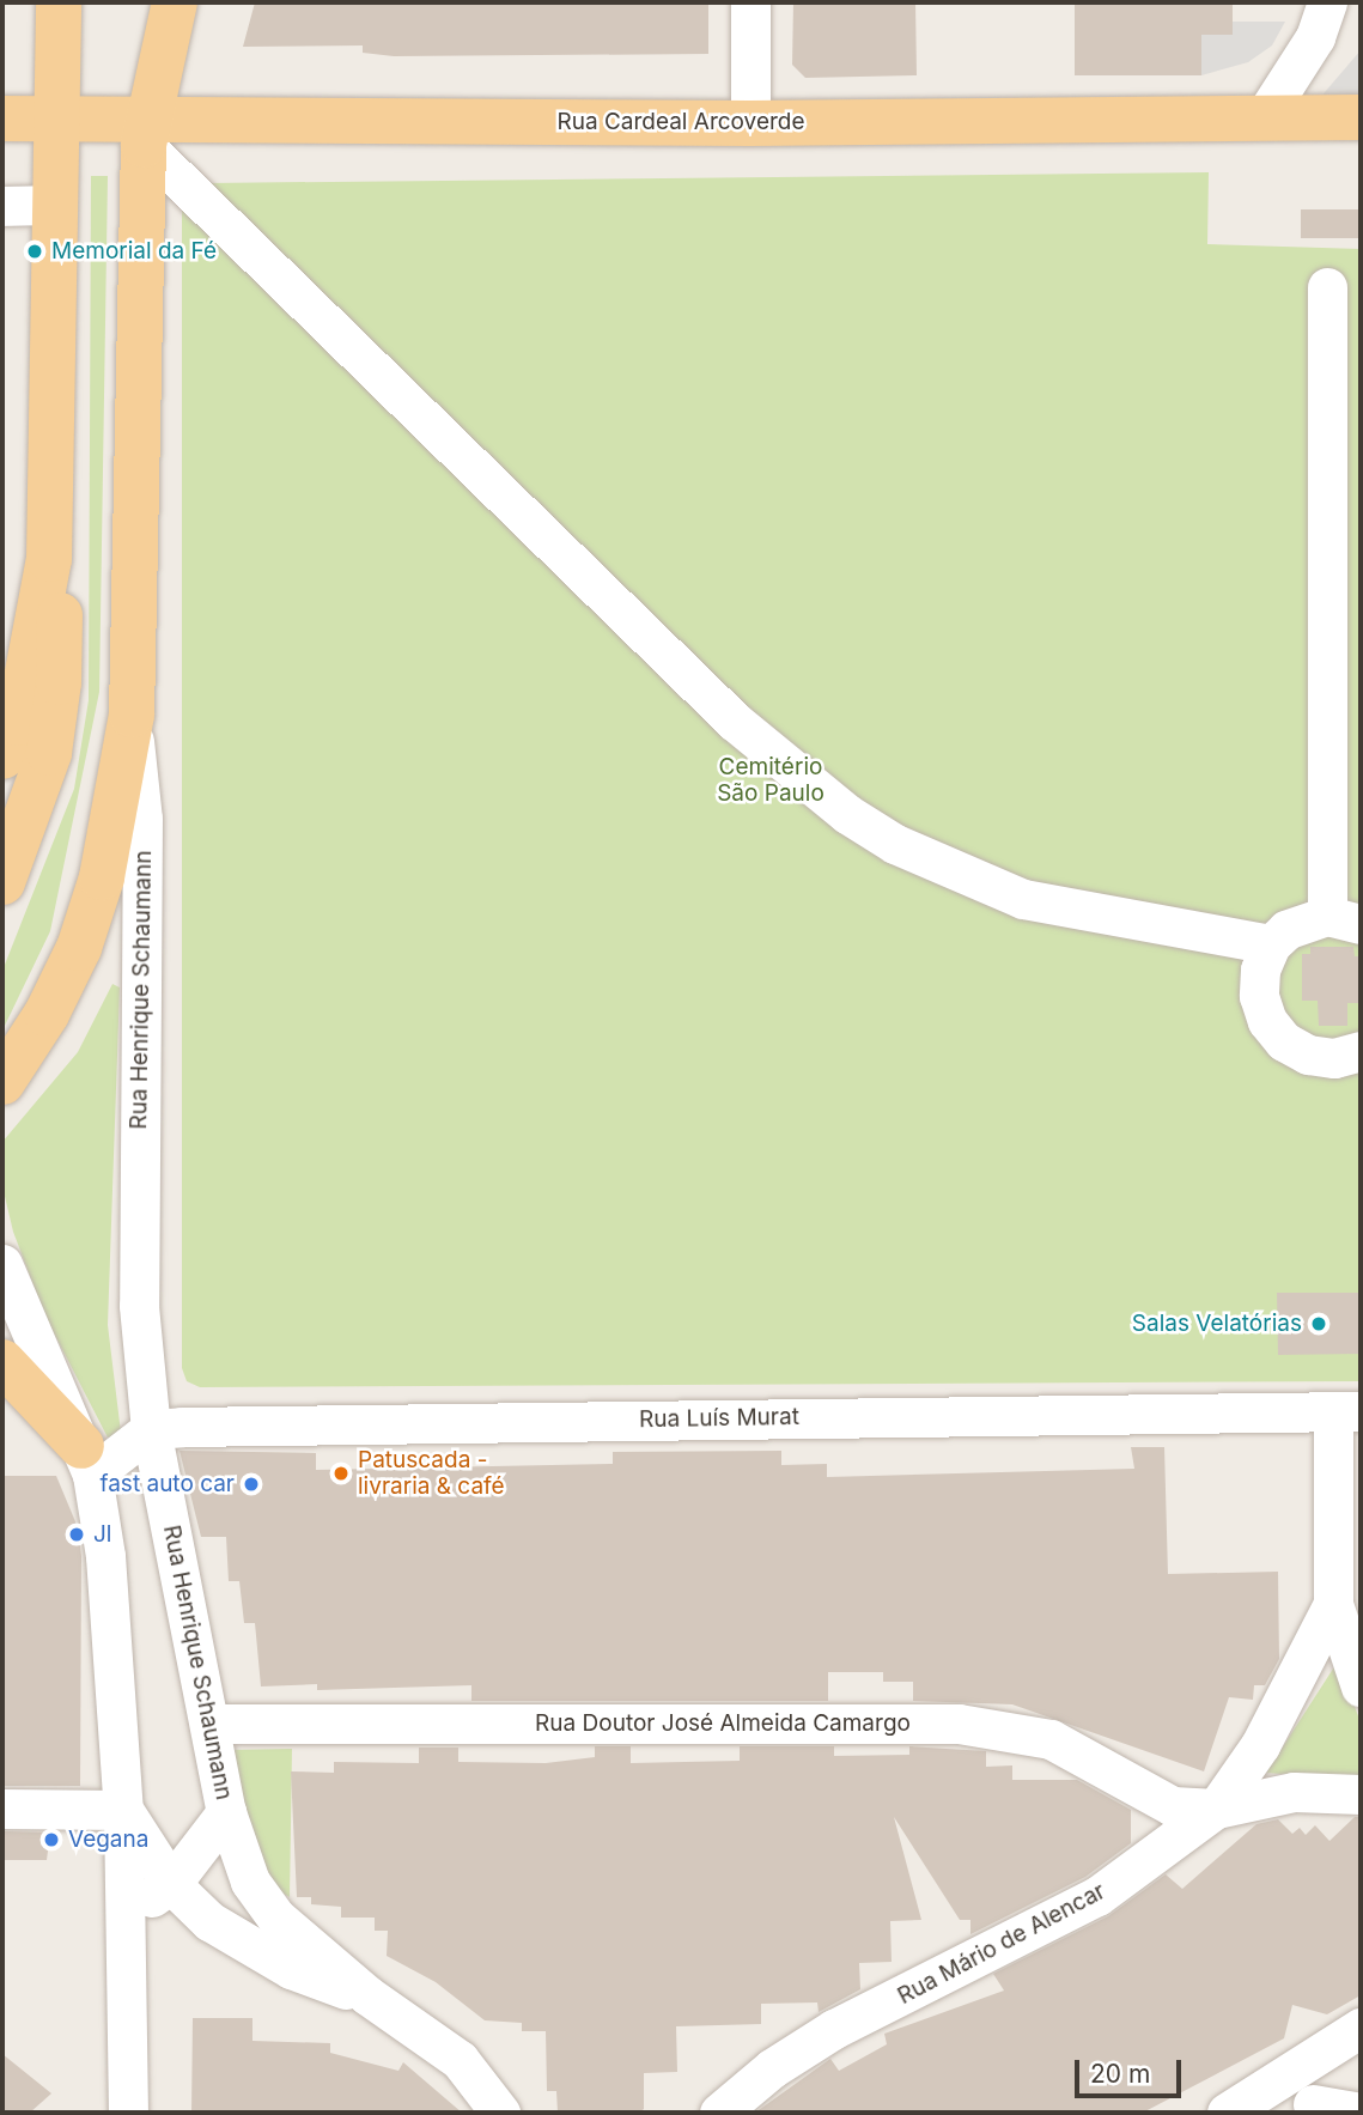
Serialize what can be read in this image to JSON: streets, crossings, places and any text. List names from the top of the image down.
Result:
{
  "streets": {
    "main road": ["Rua Cardeal Arcoverde", "Rua Henrique Schaumann"],
    "street": ["Rua Luís Murat", "Rua Doutor José Almeida Camargo", "Rua Mário de Alencar"]
  },
  "crossings": [
    ["Rua Cardeal Arcoverde", "Rua Henrique Schaumann"],
    ["Rua Henrique Schaumann", "Rua Luís Murat"],
    ["Rua Henrique Schaumann", "Rua Doutor José Almeida Camargo"],
    ["Rua Doutor José Almeida Camargo", "Rua Mário de Alencar"]
  ],
  "parks": ["Cemitério São Paulo"],
  "places": [
    "Memorial da Fé",
    "Salas Velatórias",
    "Patuscada - livraria & café",
    "fast auto car",
    "Jl",
    "Vegana"
  ],
  "scale_bar": "20 m"
}
